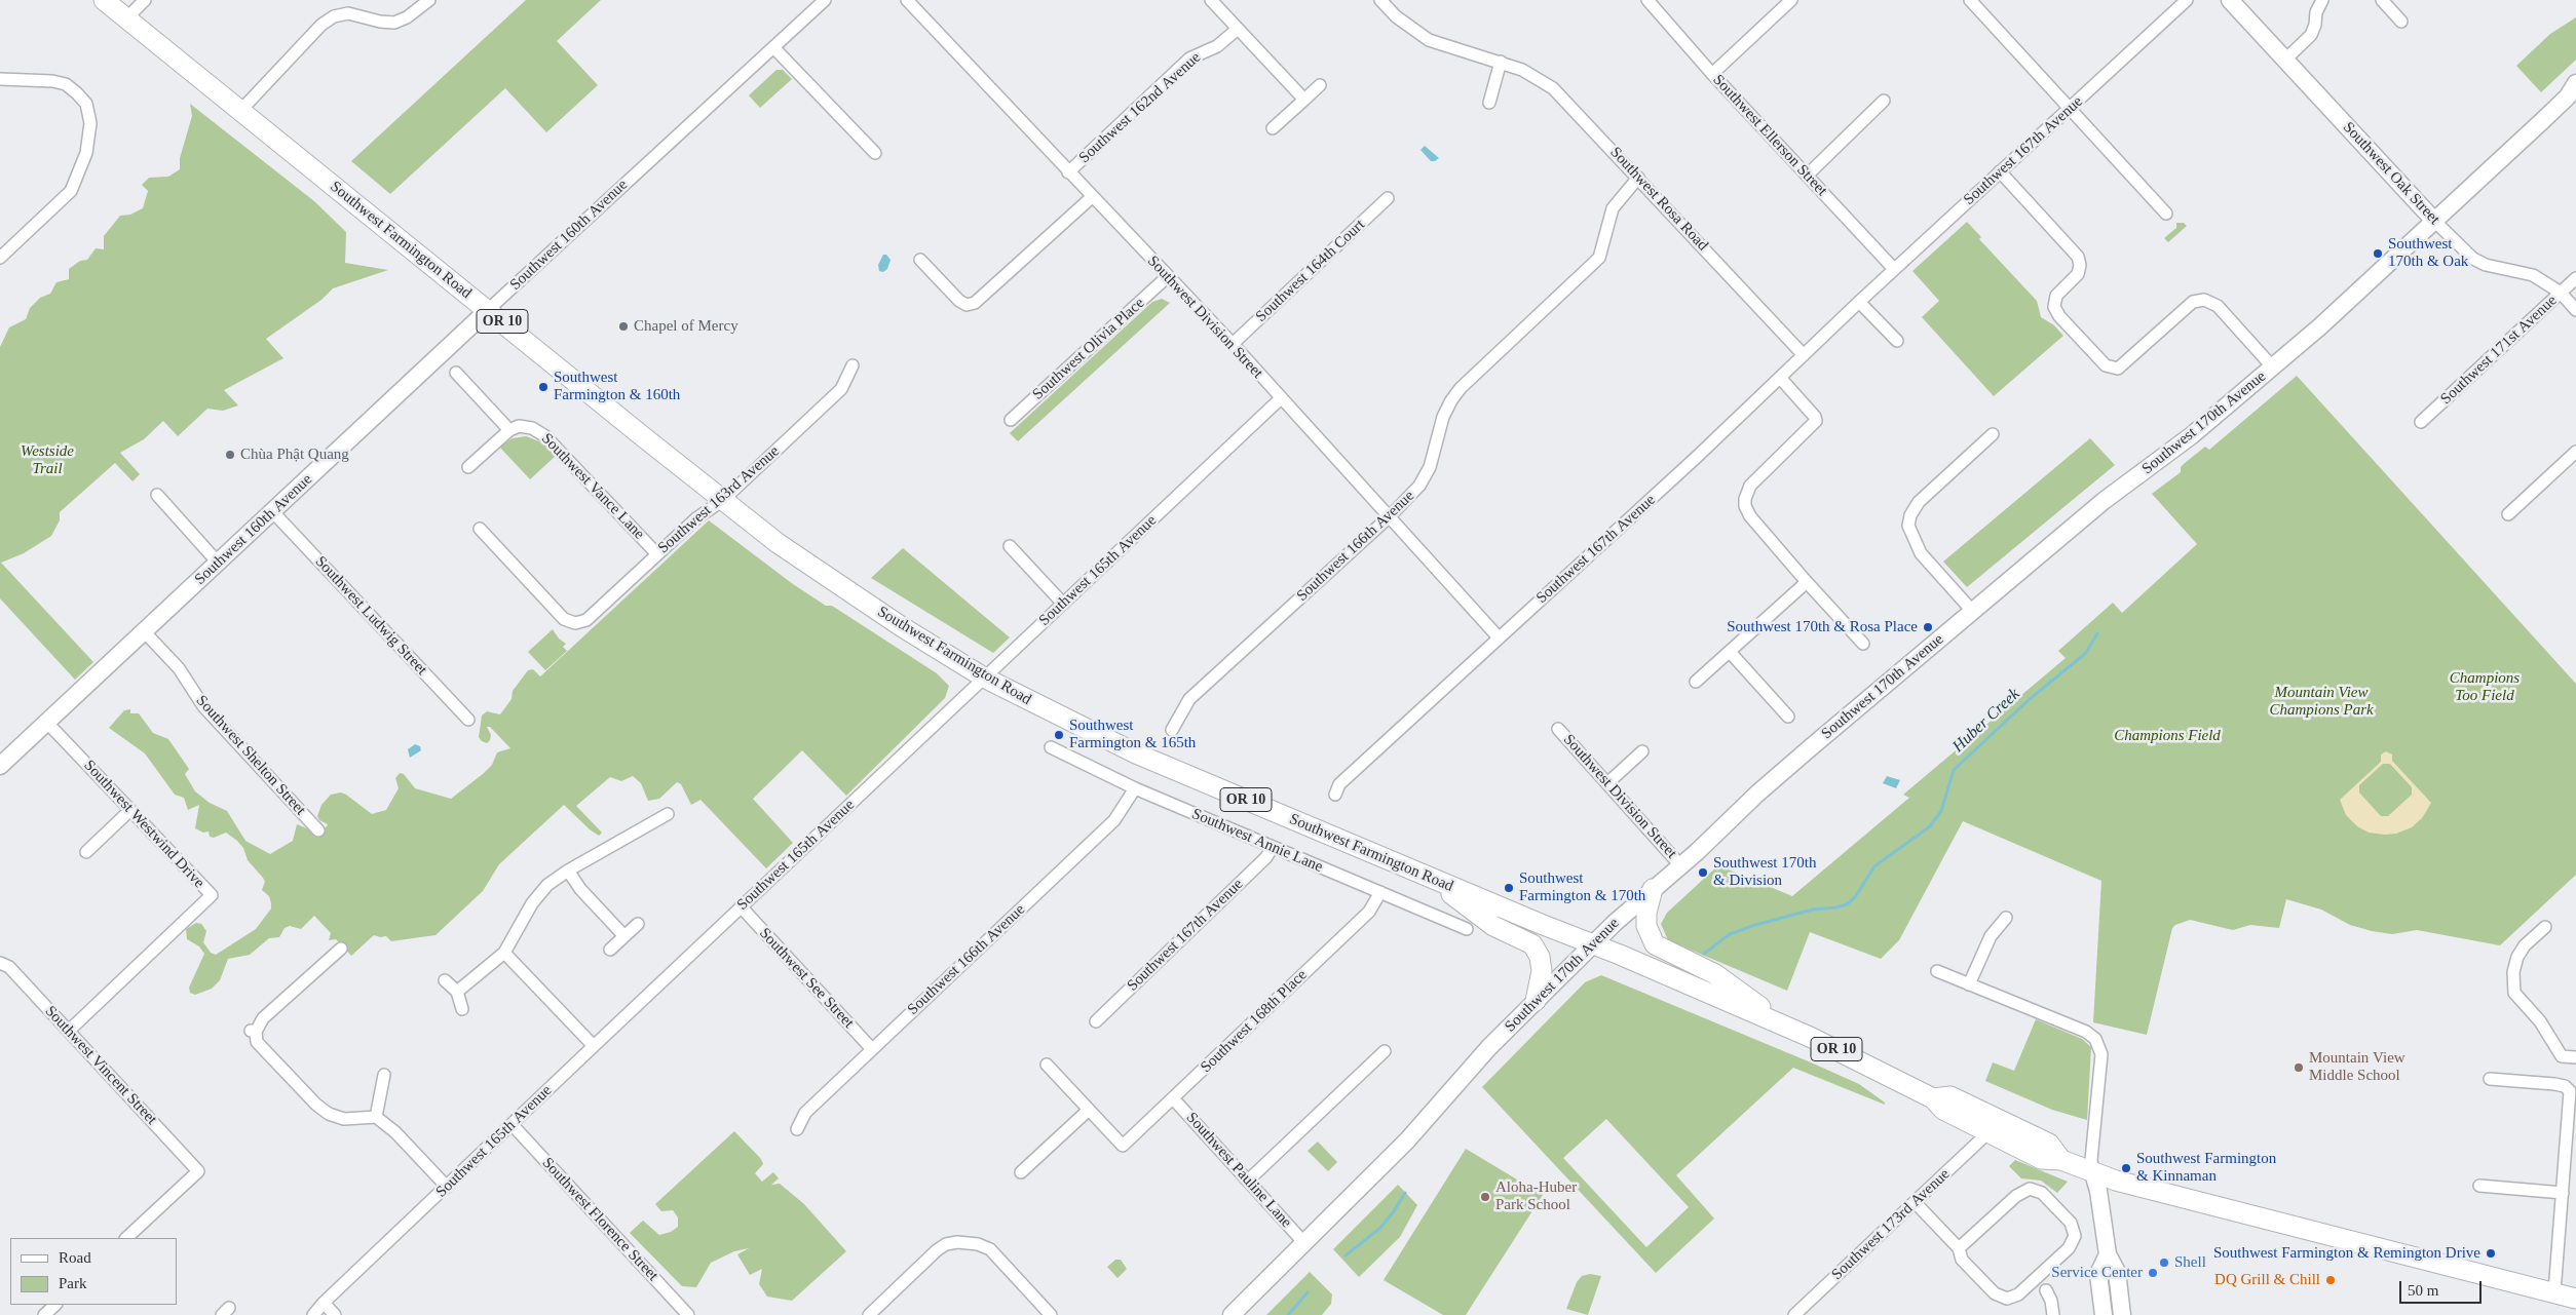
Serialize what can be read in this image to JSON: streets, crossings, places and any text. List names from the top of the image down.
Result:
{
  "streets": {
    "main road": [
      "Southwest Oak Street",
      "Southwest 160th Avenue",
      "Southwest Farmington Road",
      "OR 10",
      "Southwest 170th Avenue"
    ],
    "street": [
      "Southwest 162nd Avenue",
      "Southwest Ellerson Street",
      "Southwest 167th Avenue",
      "Southwest Rosa Road",
      "Southwest 164th Court",
      "Southwest Division Street",
      "Southwest Olivia Place",
      "Southwest 171st Avenue",
      "Southwest Vance Lane",
      "Southwest 163rd Avenue",
      "Southwest 166th Avenue",
      "Southwest 165th Avenue",
      "Southwest Ludwig Street",
      "Southwest Shelton Street",
      "Southwest Westwind Drive",
      "Southwest Annie Lane",
      "Southwest See Street",
      "Southwest 168th Place",
      "Southwest Vincent Street",
      "Southwest Pauline Lane",
      "Southwest Florence Street",
      "Southwest 173rd Avenue"
    ]
  },
  "crossings": [
    ["Southwest 162nd Avenue", "Southwest Division Street"],
    ["Southwest Ellerson Street", "Southwest 167th Avenue"],
    ["Southwest 167th Avenue", "Southwest Rosa Road"],
    ["Southwest 167th Avenue", "Southwest Division Street"],
    ["Southwest 167th Avenue", "Southwest Annie Lane"],
    ["Southwest Oak Street", "Southwest 171st Avenue"],
    ["Southwest Oak Street", "Southwest 170th Avenue"],
    ["Southwest Rosa Road", "Southwest 166th Avenue"],
    ["Southwest 160th Avenue", "Southwest Farmington Road"],
    ["Southwest 160th Avenue", "Southwest Ludwig Street"],
    ["Southwest 160th Avenue", "Southwest Shelton Street"],
    ["Southwest 160th Avenue", "Southwest Westwind Drive"],
    ["Southwest Farmington Road", "Southwest 170th Avenue"],
    ["Southwest Farmington Road", "Southwest 163rd Avenue"],
    ["Southwest Farmington Road", "Southwest 165th Avenue"],
    ["Southwest Farmington Road", "Southwest 173rd Avenue"],
    ["Southwest 164th Court", "Southwest Division Street"],
    ["Southwest Division Street", "Southwest Olivia Place"],
    ["Southwest Division Street", "Southwest 170th Avenue"],
    ["Southwest Division Street", "Southwest 166th Avenue"],
    ["Southwest Division Street", "Southwest 165th Avenue"],
    ["Southwest 170th Avenue", "Southwest Pauline Lane"],
    ["Southwest Vance Lane", "Southwest 163rd Avenue"],
    ["Southwest 166th Avenue", "Southwest Annie Lane"],
    ["Southwest 166th Avenue", "Southwest See Street"],
    ["Southwest 165th Avenue", "Southwest See Street"],
    ["Southwest 165th Avenue", "Southwest Florence Street"],
    ["Southwest Westwind Drive", "Southwest Vincent Street"],
    ["Southwest Annie Lane", "Southwest 168th Place"],
    ["Southwest 168th Place", "Southwest Pauline Lane"]
  ],
  "water": ["Huber Creek"],
  "parks": [
    "Westside Trail",
    "Champions Too Field",
    "Mountain View Champions Park",
    "Champions Field"
  ],
  "places": [
    "Southwest 170th & Oak",
    "Chapel of Mercy",
    "Southwest Farmington & 160th",
    "Chùa Phật Quang",
    "Southwest 170th & Rosa Place",
    "Southwest Farmington & 165th",
    "Southwest 170th & Division",
    "Southwest Farmington & 170th",
    "Mountain View Middle School",
    "Southwest Farmington & Kinnaman",
    "Aloha-Huber Park School",
    "Southwest Farmington & Remington Drive",
    "Shell",
    "Service Center",
    "DQ Grill & Chill"
  ],
  "legend": ["Road", "Park"],
  "scale_bar": "50 m"
}
